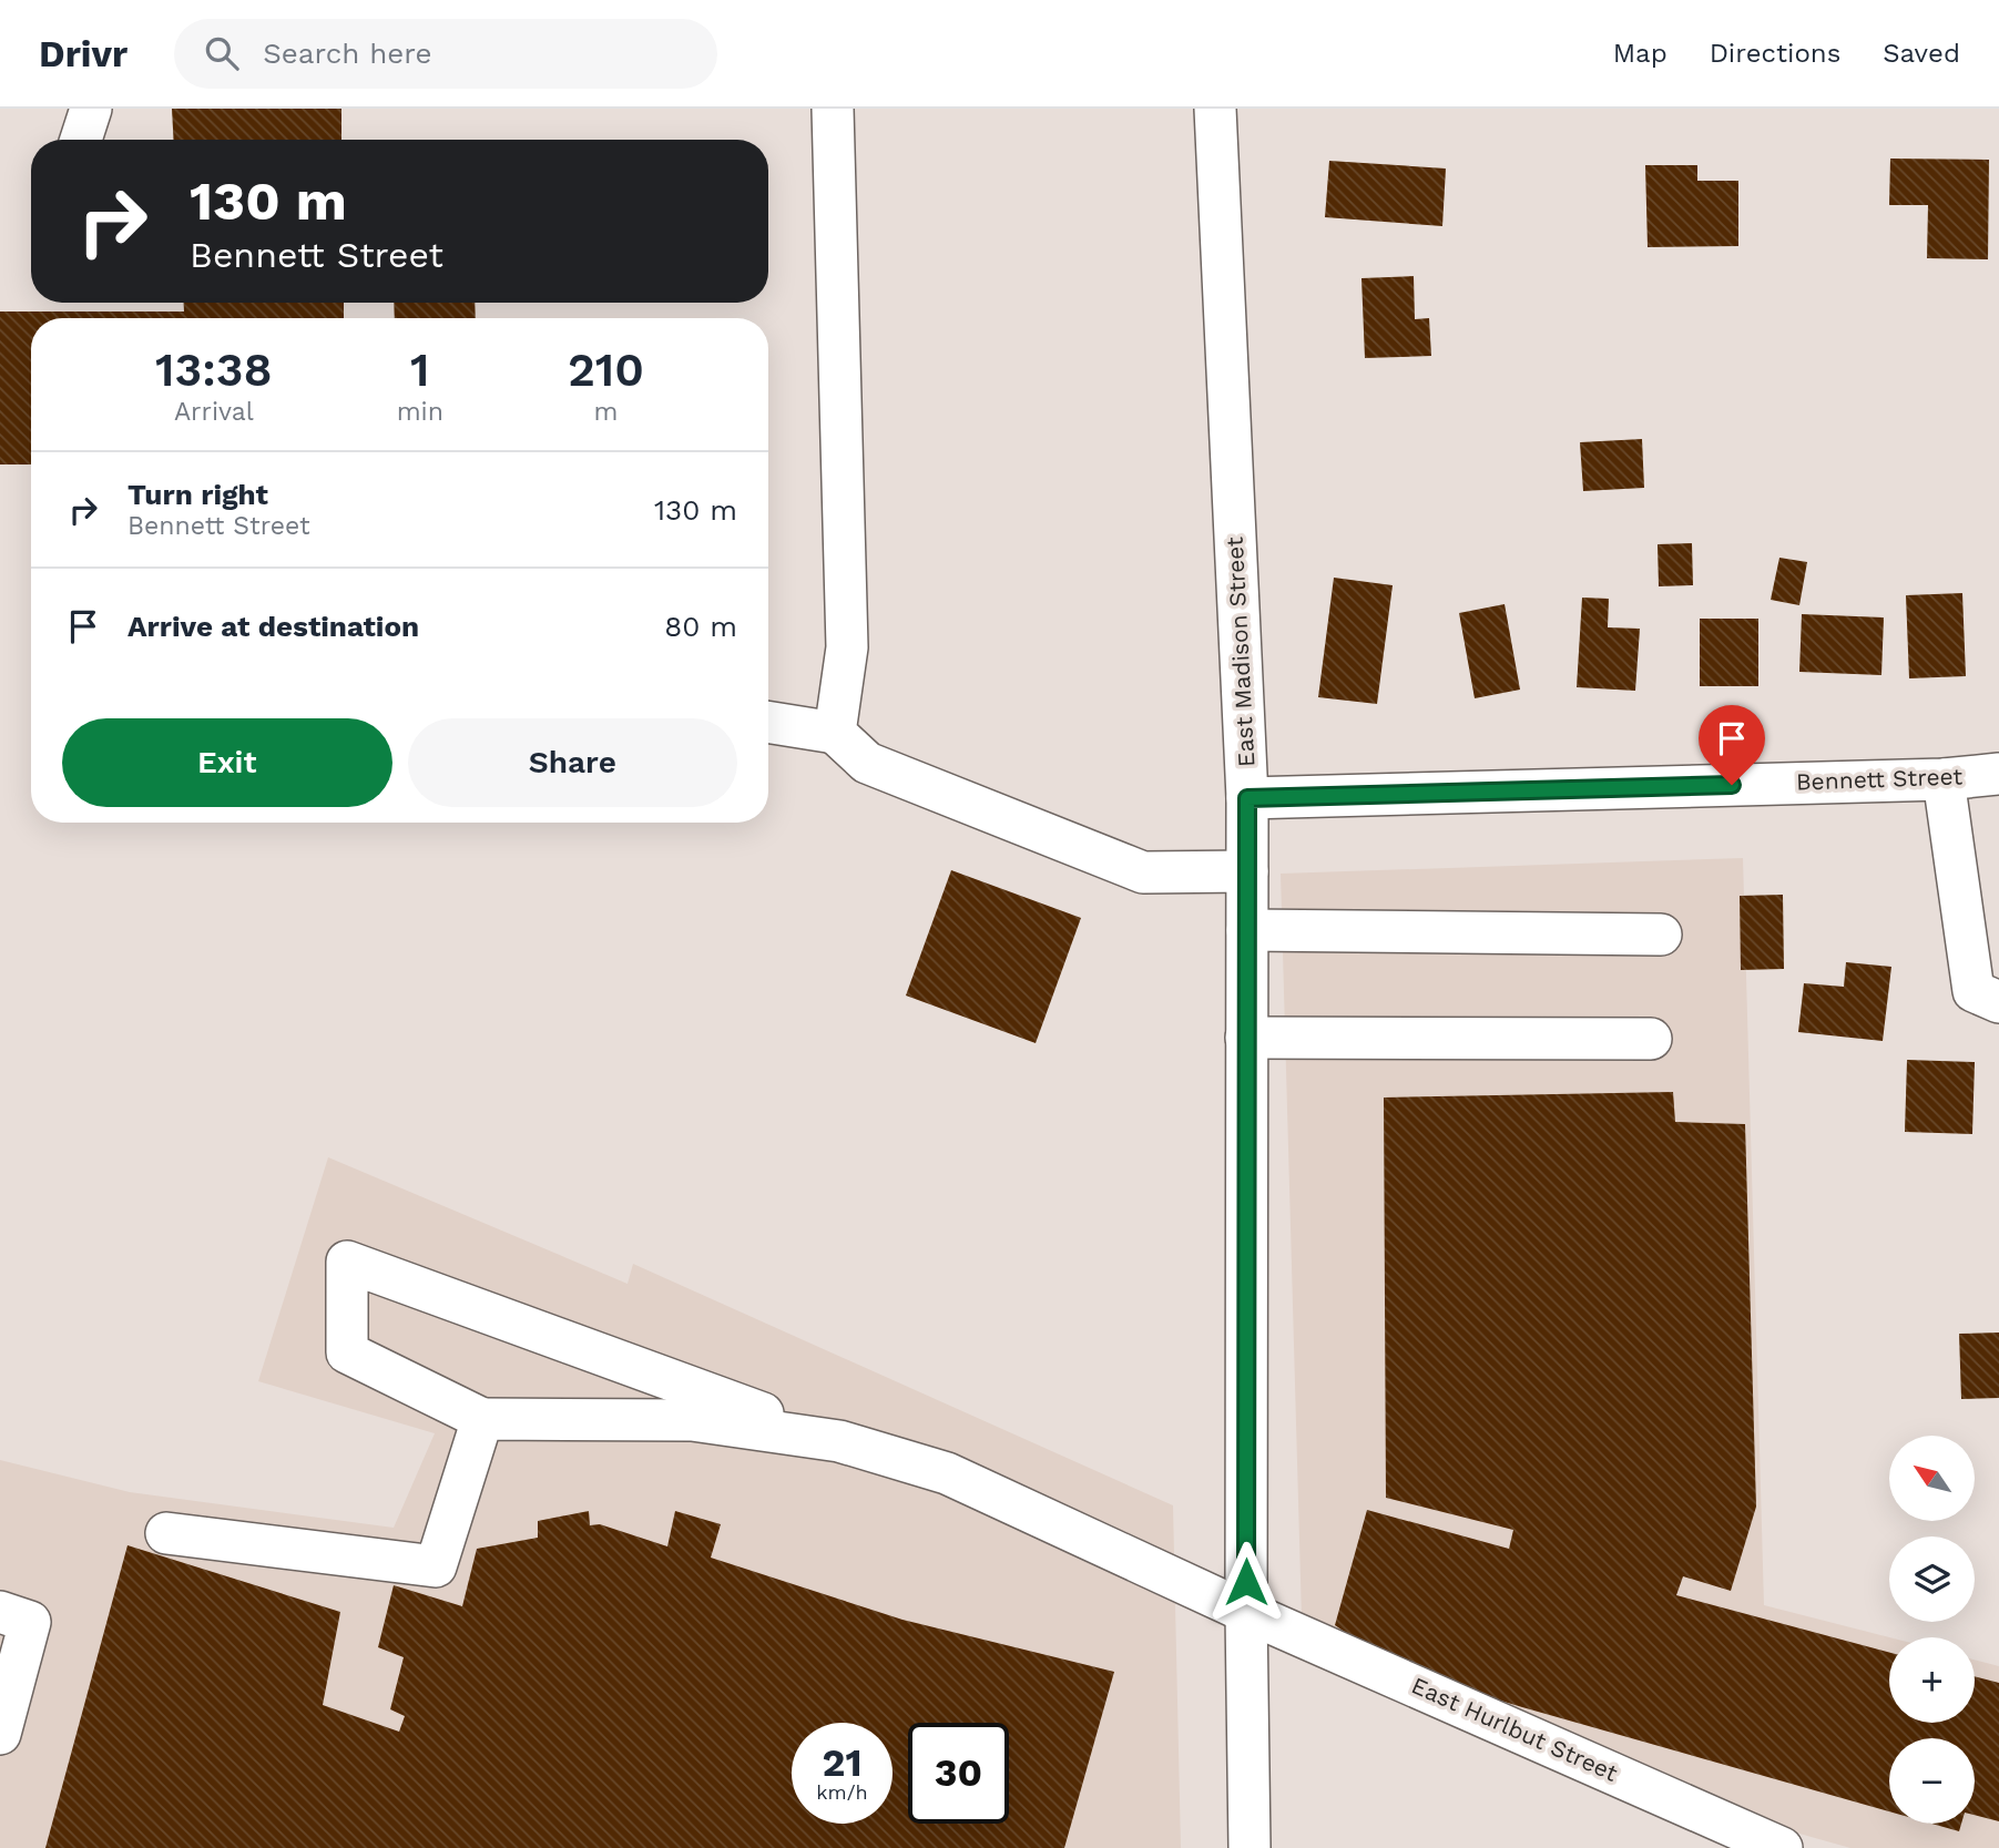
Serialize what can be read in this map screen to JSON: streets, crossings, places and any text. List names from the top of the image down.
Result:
{
  "streets": {
    "street": ["East Madison Street", "Bennett Street", "East Hurlbut Street"]
  },
  "crossings": [
    ["East Madison Street", "Bennett Street"],
    ["East Madison Street", "East Hurlbut Street"]
  ],
  "north": "top left",
  "page": {
    "header": "Drivr",
    "search": "Search here",
    "nav": ["Map", "Directions", "Saved"],
    "turn": ["130 m", "Bennett Street"],
    "eta": [
      "13:38",
      "Arrival",
      "1",
      "min",
      "210",
      "m"
    ],
    "list": [
      {
        "name": "Turn right",
        "note": "Bennett Street",
        "value": "130 m"
      },
      {
        "name": "Arrive at destination",
        "value": "80 m"
      }
    ],
    "buttons": ["Exit", "Share"],
    "map_buttons": ["+", "−"],
    "speed": "21 km/h",
    "limit": "30"
  }
}
